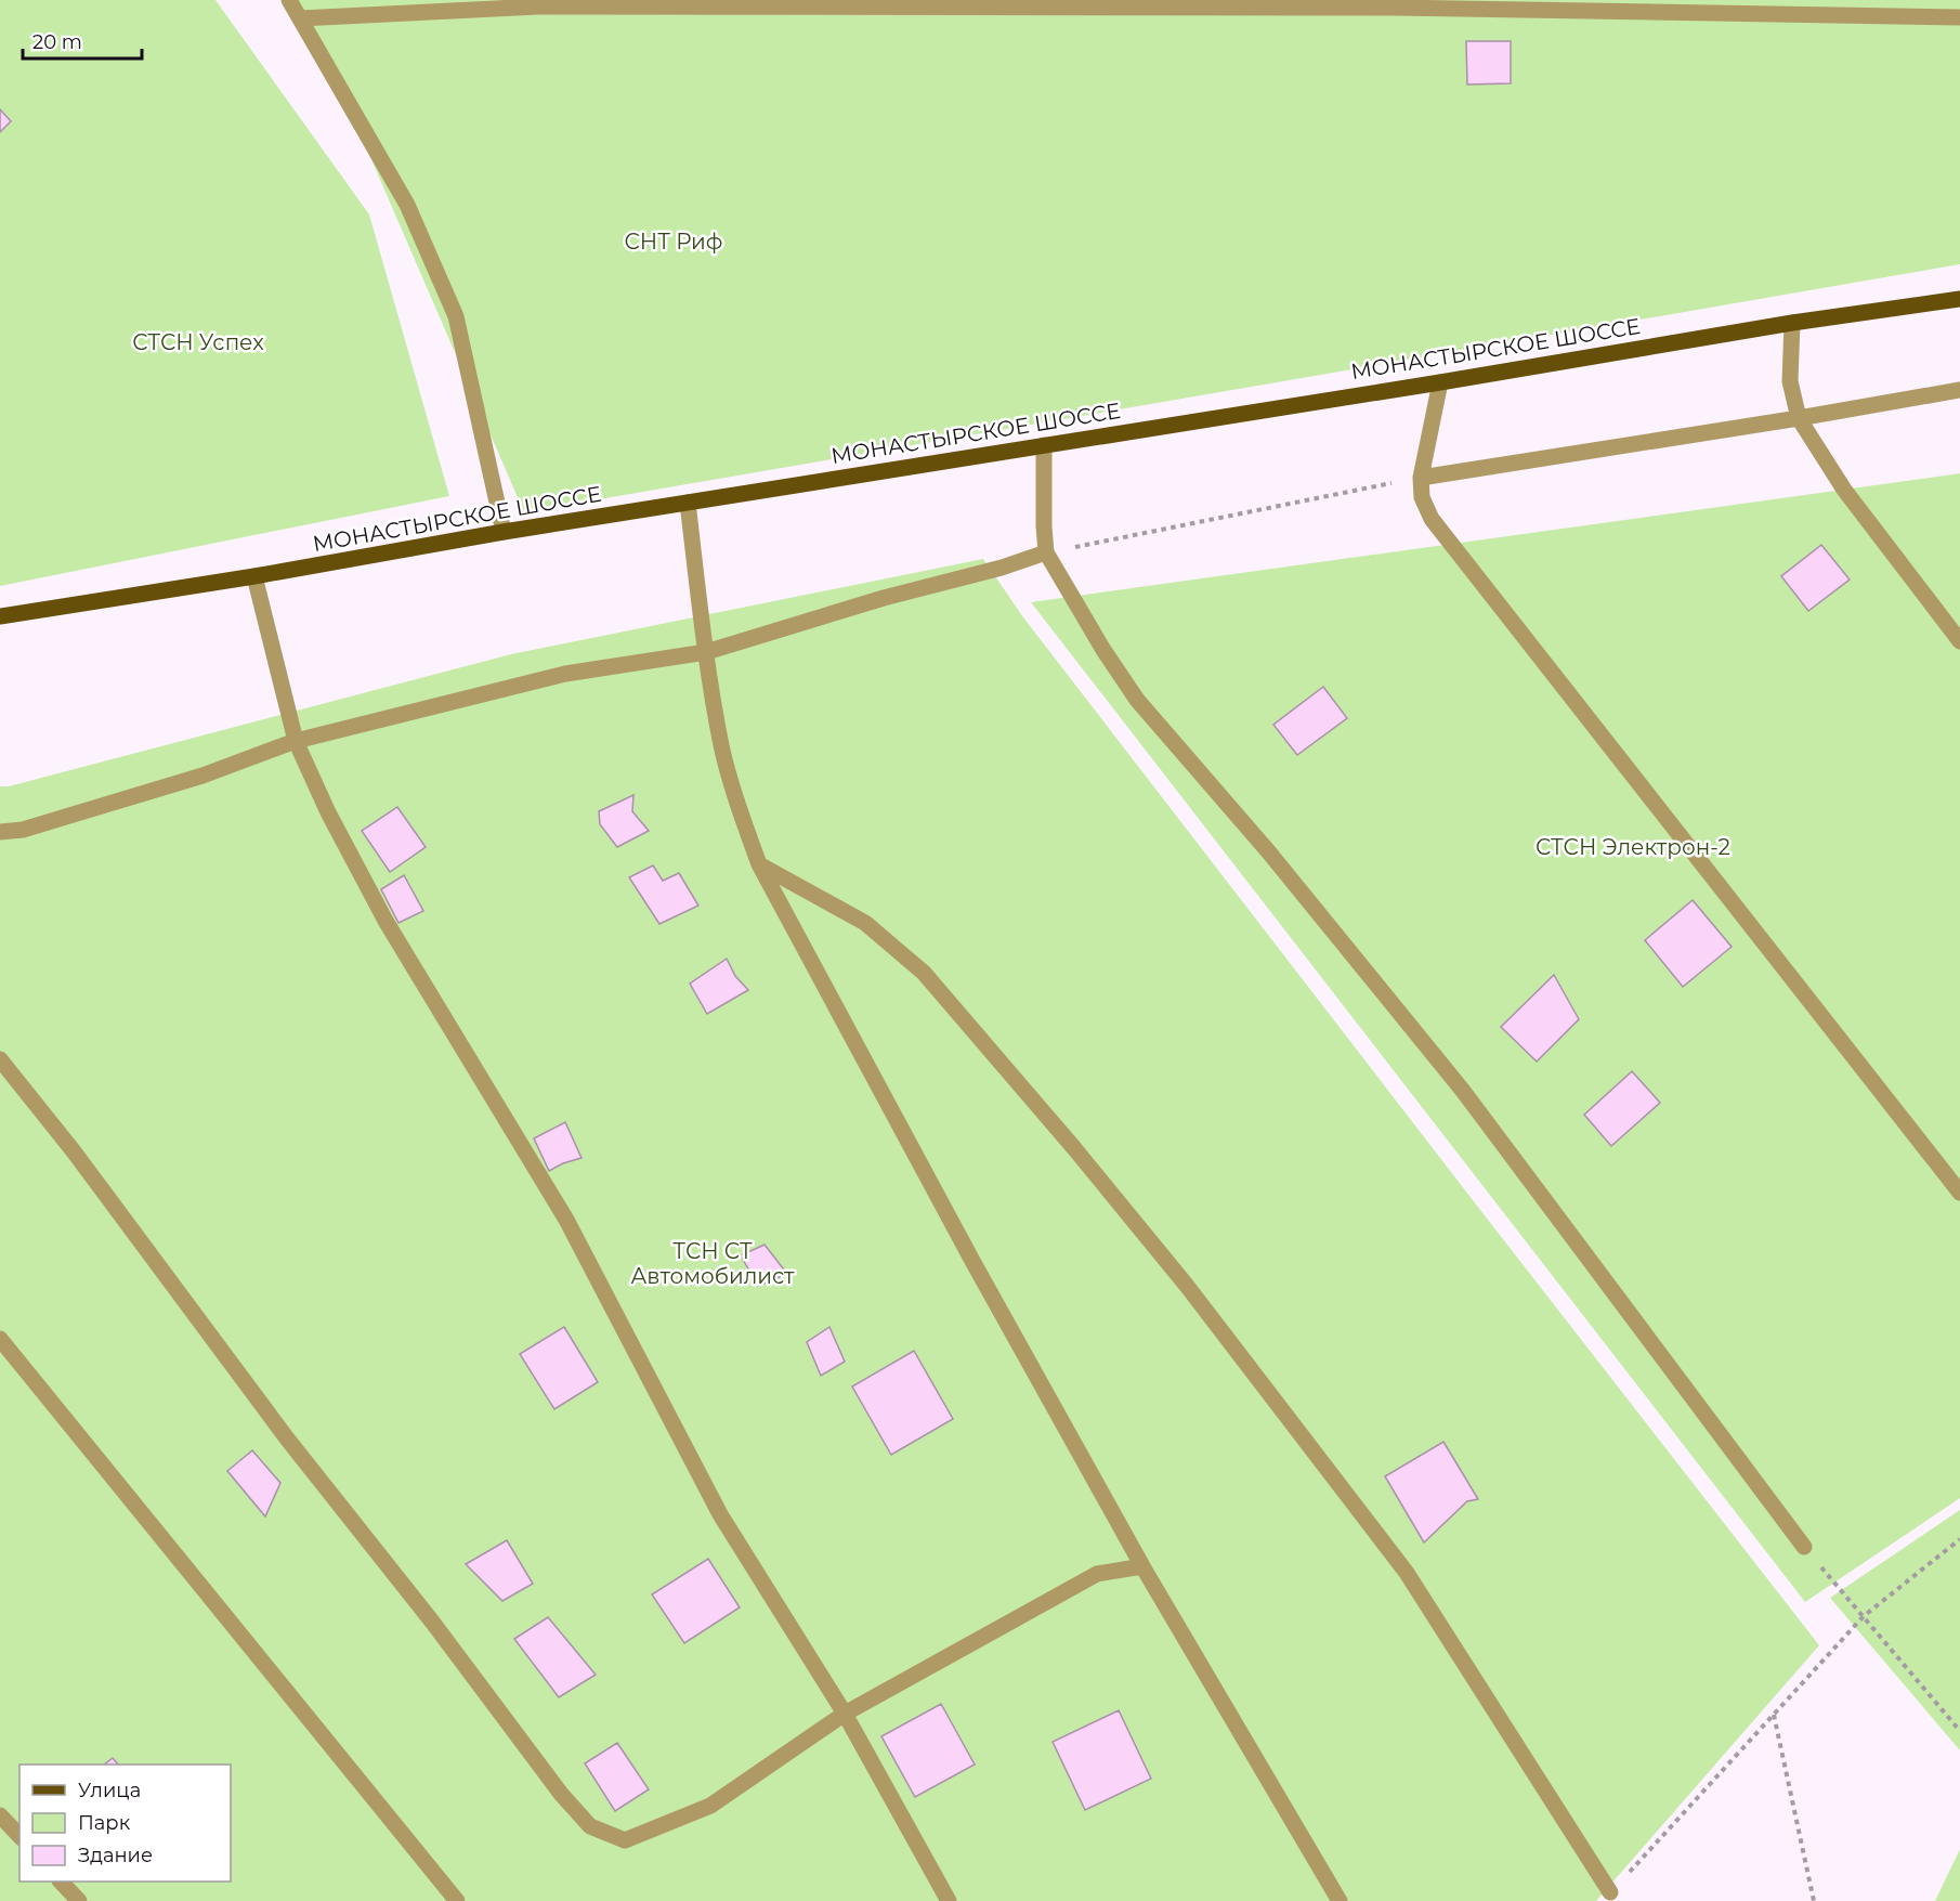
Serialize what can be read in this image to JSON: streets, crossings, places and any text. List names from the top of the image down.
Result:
{
  "streets": {
    "main road": ["МОНАСТЫРСКОЕ ШОССЕ"]
  },
  "parks": [
    "СНТ Риф",
    "СТСН Успех",
    "СТСН Электрон-2",
    "ТСН СТ Автомобилист"
  ],
  "legend": ["Улица", "Парк", "Здание"],
  "scale_bar": "20 m"
}
